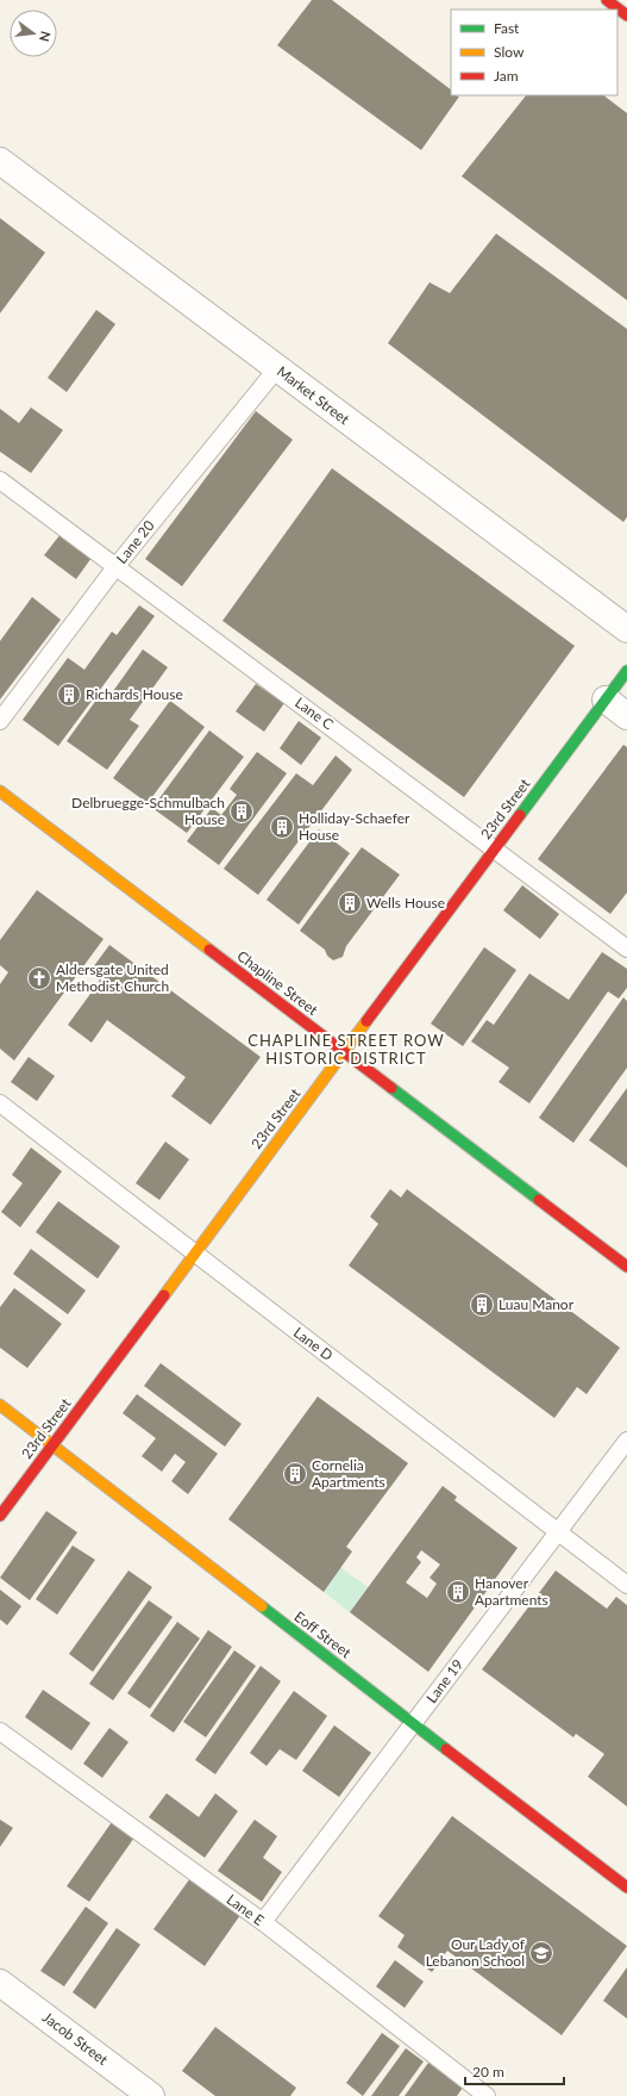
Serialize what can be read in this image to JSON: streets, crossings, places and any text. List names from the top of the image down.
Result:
{
  "streets": {
    "street": [
      "Market Street",
      "23rd Street",
      "Chapline Street",
      "Eoff Street",
      "Jacob Street"
    ],
    "lane": [
      "Lane 20",
      "Lane C",
      "Lane D",
      "Lane 19",
      "Lane E"
    ]
  },
  "crossings": [
    ["Market Street", "Lane 20"],
    ["Lane 20", "Lane C"],
    ["Lane C", "23rd Street"],
    ["23rd Street", "Chapline Street"],
    ["23rd Street", "Lane D"],
    ["23rd Street", "Eoff Street"],
    ["Lane D", "Lane 19"],
    ["Eoff Street", "Lane 19"],
    ["Lane 19", "Lane E"]
  ],
  "districts": ["CHAPLINE STREET ROW HISTORIC DISTRICT"],
  "places": {
    "building": [
      "Richards House",
      "Delbruegge-Schmulbach House",
      "Holliday-Schaefer House",
      "Wells House",
      "Luau Manor",
      "Cornelia Apartments",
      "Hanover Apartments"
    ],
    "church": ["Aldersgate United Methodist Church"],
    "school or university": ["Our Lady of Lebanon School"]
  },
  "legend": ["Fast", "Slow", "Jam"],
  "scale_bar": "20 m",
  "north": "right"
}
